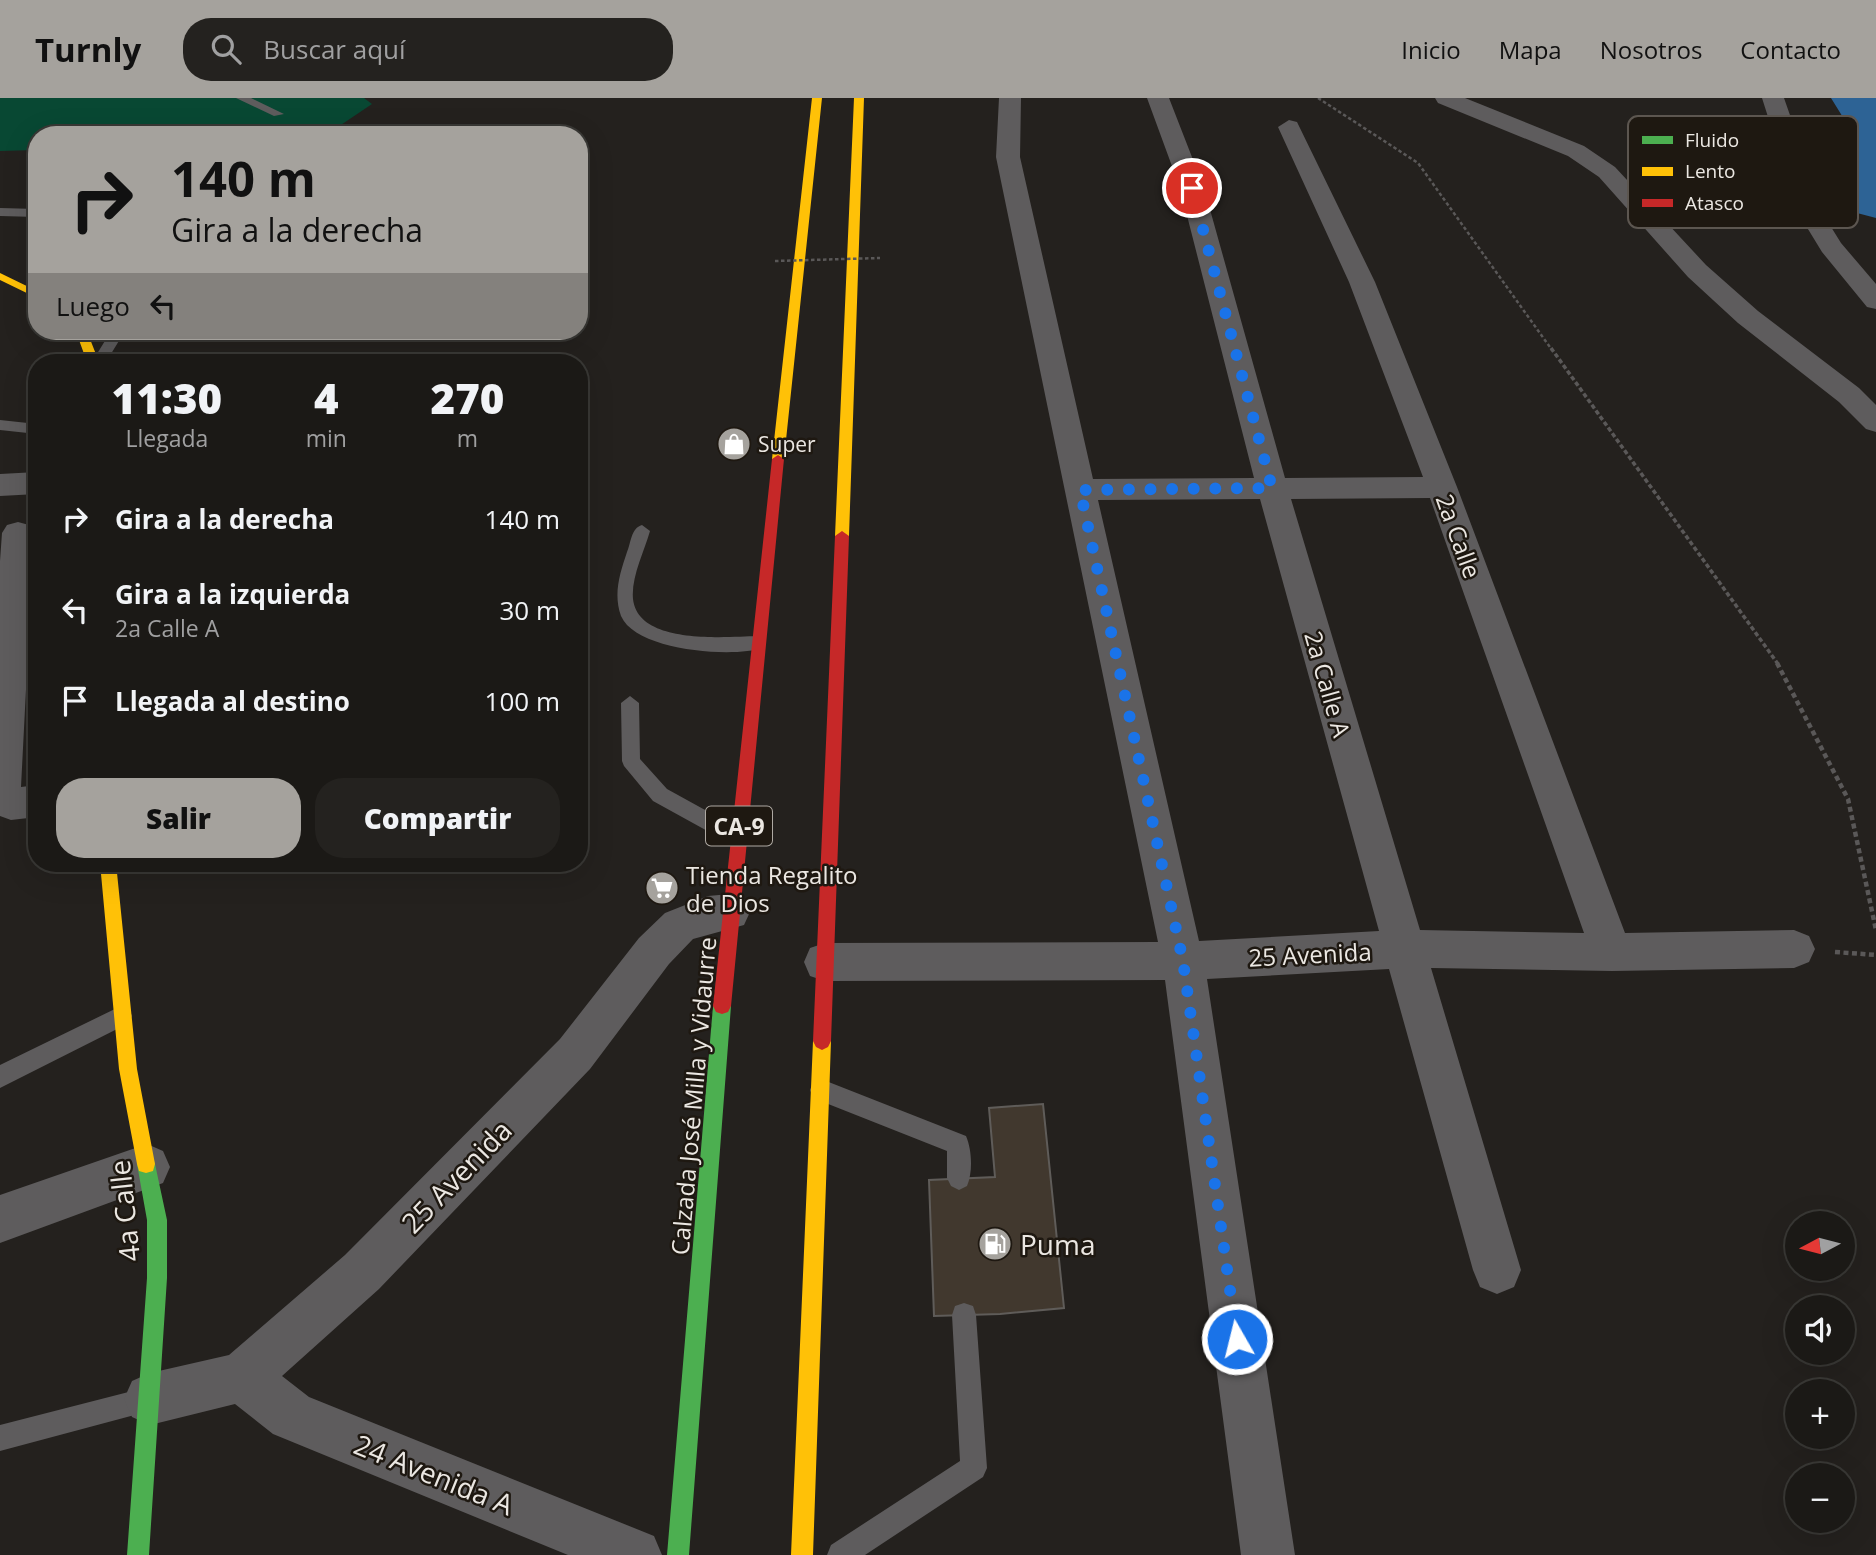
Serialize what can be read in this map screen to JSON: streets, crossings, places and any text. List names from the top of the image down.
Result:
{
  "streets": {
    "main road": ["CA-9", "Calzada José Milla y Vidaurre", "4a Calle"],
    "street": [
      "2a Calle",
      "2a Calle A",
      "25 Avenida",
      "24 Avenida A"
    ]
  },
  "crossings": [
    ["2a Calle", "25 Avenida"],
    ["2a Calle A", "25 Avenida"],
    ["25 Avenida", "Calzada José Milla y Vidaurre"],
    ["25 Avenida", "4a Calle"],
    ["25 Avenida", "24 Avenida A"]
  ],
  "places": {
    "shop": ["Super"],
    "supermarket": ["Tienda Regalito de Dios"],
    "fuel station": ["Puma"]
  },
  "legend": ["Fluido", "Lento", "Atasco"],
  "north": "left",
  "page": {
    "header": "Turnly",
    "search": "Buscar aquí",
    "nav": [
      "Inicio",
      "Mapa",
      "Nosotros",
      "Contacto"
    ],
    "turn": ["140 m", "Gira a la derecha"],
    "then": "Luego",
    "eta": [
      "11:30",
      "Llegada",
      "4",
      "min",
      "270",
      "m"
    ],
    "list": [
      {
        "name": "Gira a la derecha",
        "value": "140 m"
      },
      {
        "name": "Gira a la izquierda",
        "note": "2a Calle A",
        "value": "30 m"
      },
      {
        "name": "Llegada al destino",
        "value": "100 m"
      }
    ],
    "buttons": ["Salir", "Compartir"],
    "map_buttons": ["+", "−"]
  }
}
